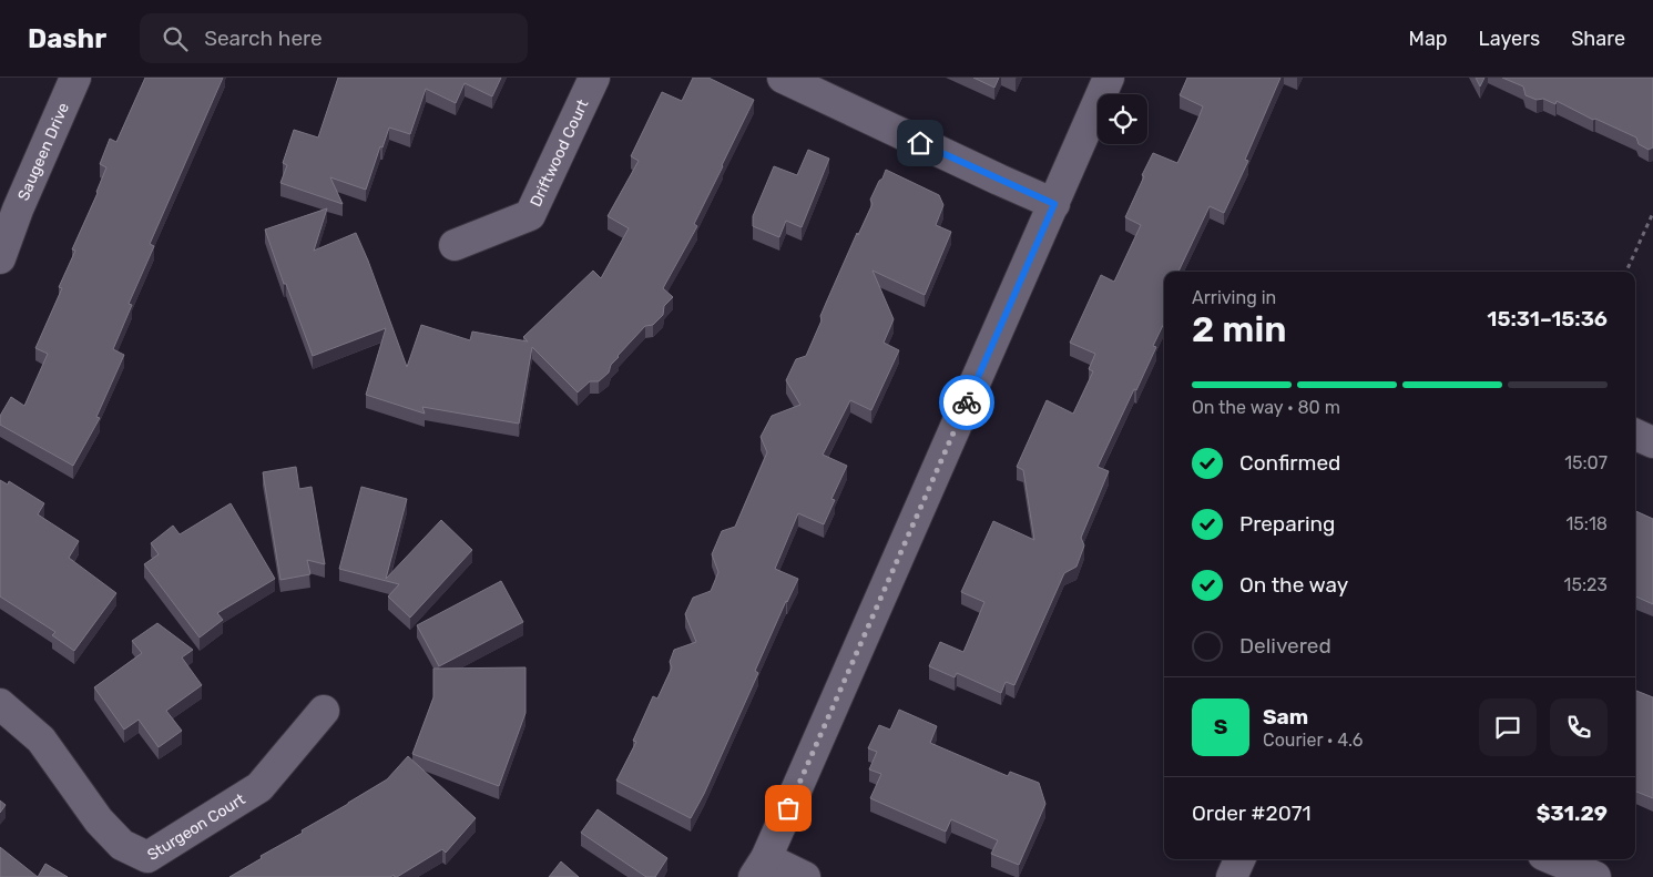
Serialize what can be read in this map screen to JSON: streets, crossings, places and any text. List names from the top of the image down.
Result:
{
  "streets": {
    "street": ["Saugeen Drive", "Driftwood Court", "Sturgeon Court"]
  },
  "page": {
    "header": "Dashr",
    "search": "Search here",
    "nav": ["Map", "Layers", "Share"],
    "heading": ["2 min", "Arriving in", "15:31–15:36"],
    "panel": [
      "Sam",
      "Courier · 4.6",
      "Order #2071",
      "$31.29"
    ],
    "bar": "On the way · 80 m",
    "list": [
      ["Confirmed", "15:07"],
      ["Preparing", "15:18"],
      ["On the way", "15:23"],
      "Delivered"
    ],
    "round": "S"
  }
}
